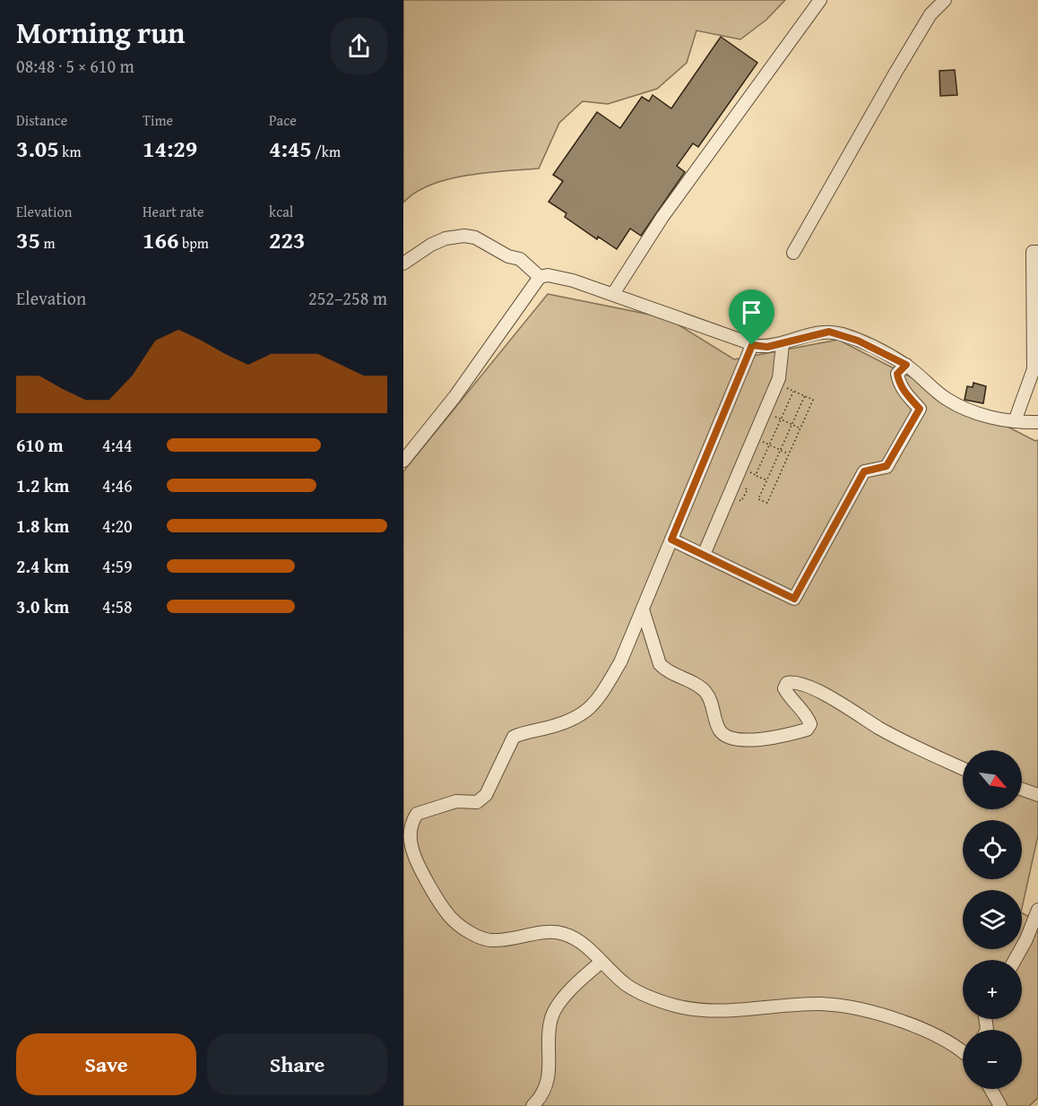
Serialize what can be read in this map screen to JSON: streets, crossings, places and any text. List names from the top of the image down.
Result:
{
  "north": "bottom right",
  "page": {
    "heading": ["Morning run", "08:48 · 5 × 610 m"],
    "stats": [
      ["Distance", "3.05 km"],
      ["Time", "14:29"],
      ["Pace", "4:45 /km"],
      ["Elevation", "35 m"],
      ["Heart rate", "166 bpm"],
      ["kcal", "223"]
    ],
    "chart": ["Elevation", "252–258 m"],
    "list": [
      {
        "name": "610 m",
        "note": "4:44"
      },
      {
        "name": "1.2 km",
        "note": "4:46"
      },
      {
        "name": "1.8 km",
        "note": "4:20"
      },
      {
        "name": "2.4 km",
        "note": "4:59"
      },
      {
        "name": "3.0 km",
        "note": "4:58"
      }
    ],
    "map_buttons": ["+", "−"],
    "buttons": ["Save", "Share"]
  }
}
